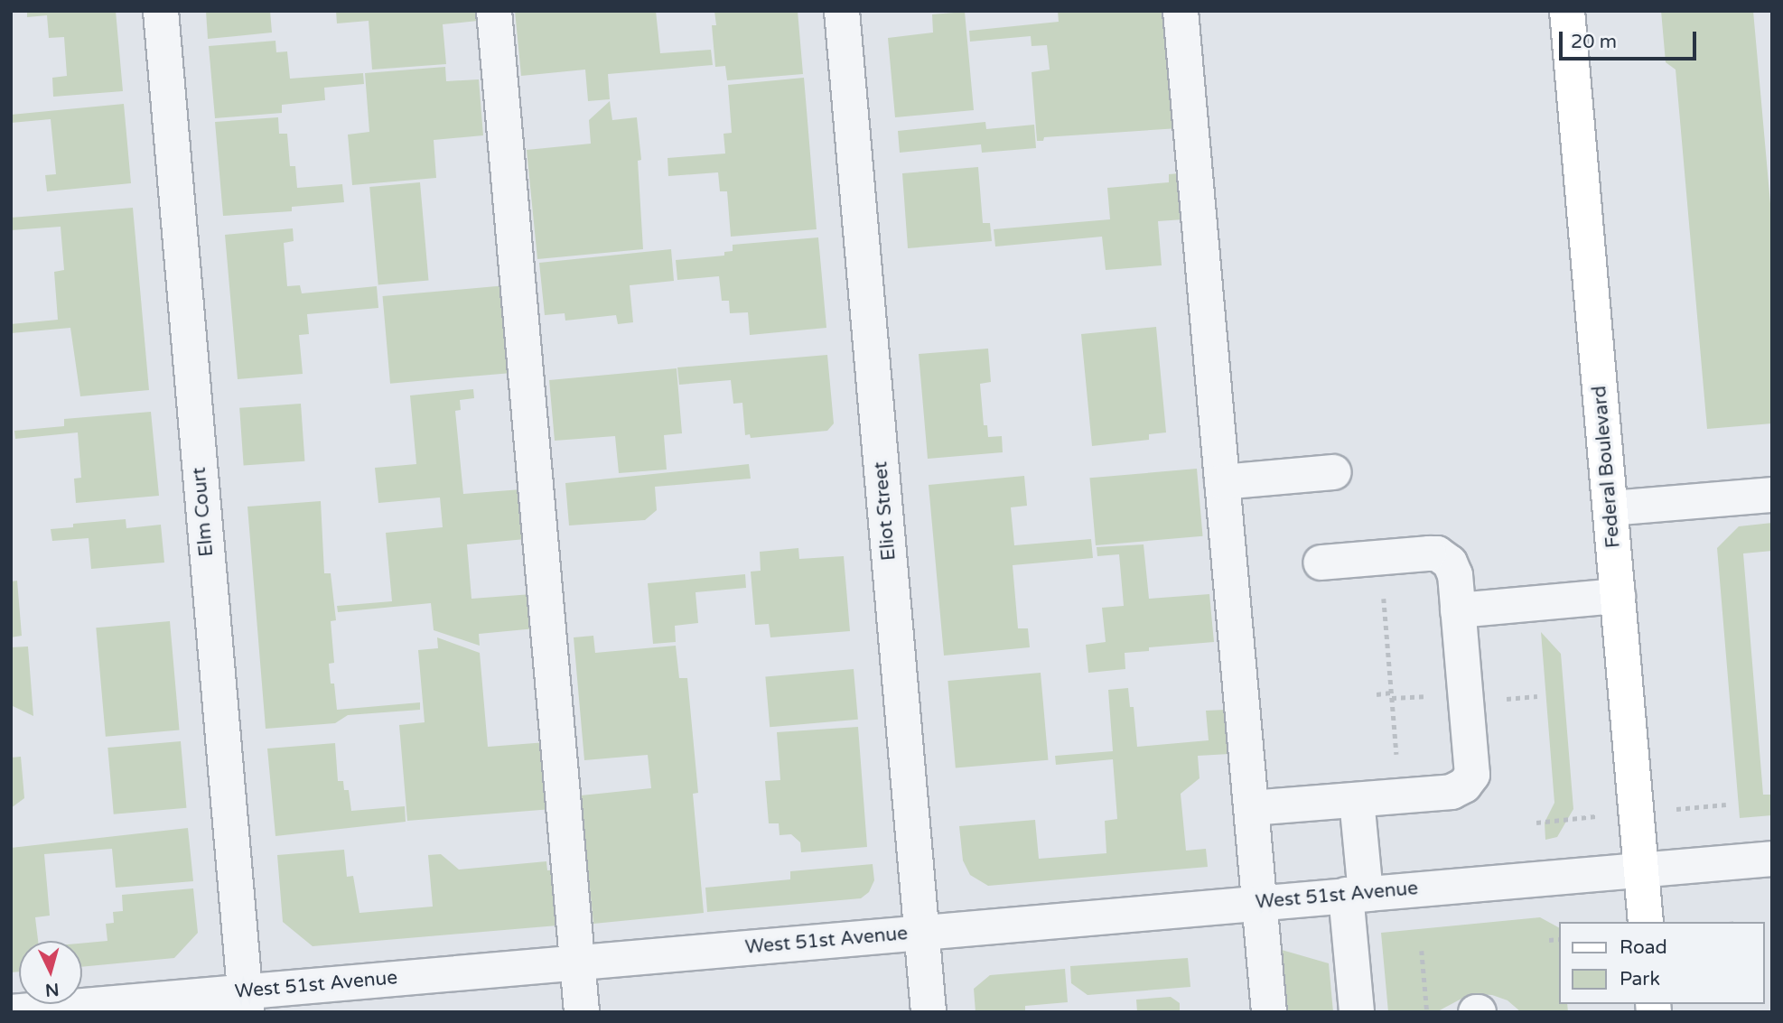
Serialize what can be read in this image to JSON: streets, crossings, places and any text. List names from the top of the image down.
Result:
{
  "streets": {
    "main road": ["Federal Boulevard"],
    "street": ["Eliot Street", "Elm Court", "West 51st Avenue"]
  },
  "crossings": [
    ["Federal Boulevard", "West 51st Avenue"],
    ["Eliot Street", "West 51st Avenue"],
    ["Elm Court", "West 51st Avenue"]
  ],
  "legend": ["Road", "Park"],
  "scale_bar": "20 m",
  "north": "bottom"
}
